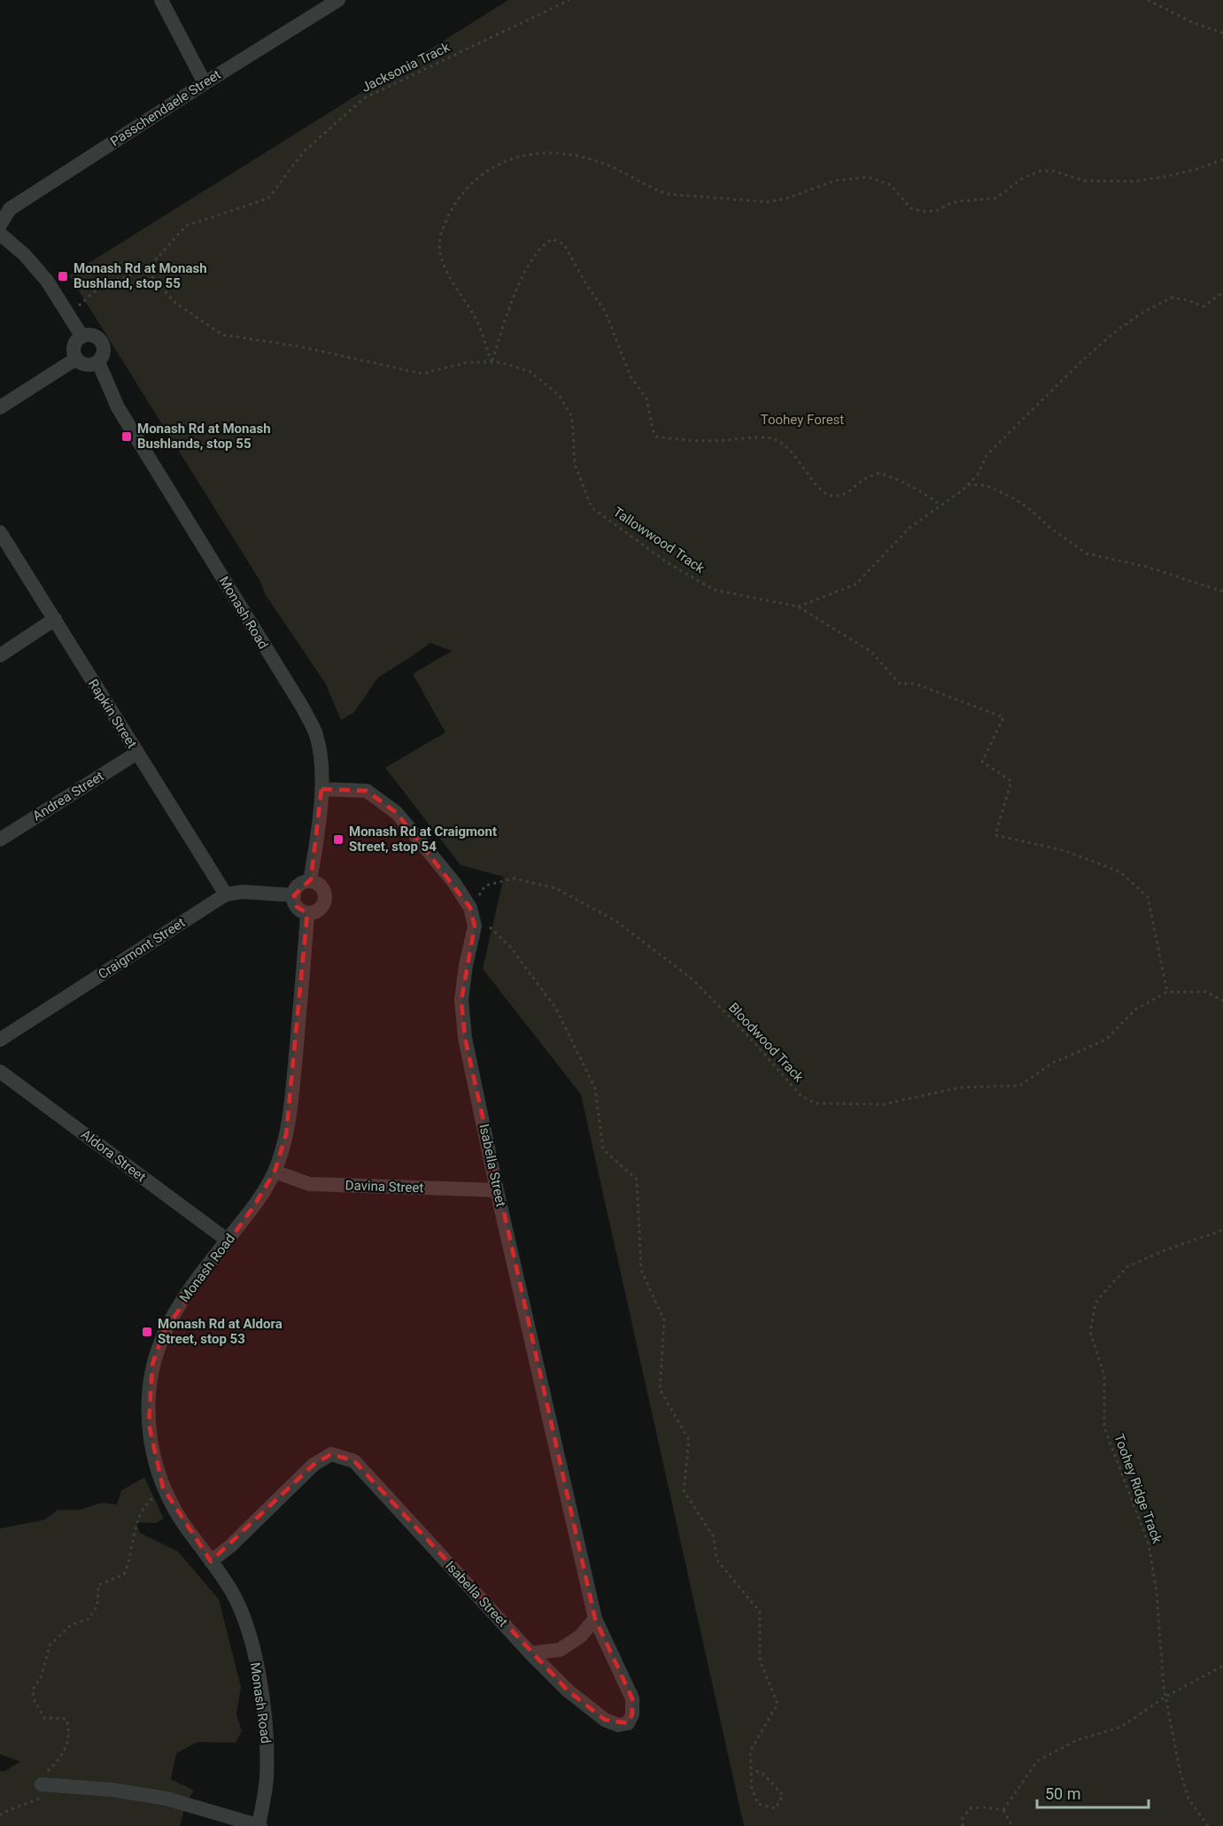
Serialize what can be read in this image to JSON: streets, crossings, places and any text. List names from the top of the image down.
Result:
{
  "streets": {
    "street": [
      "Passchendaele Street",
      "Monash Road",
      "Rapkin Street",
      "Andrea Street",
      "Craigmont Street",
      "Aldora Street",
      "Isabella Street",
      "Davina Street"
    ],
    "path": [
      "Jacksonia Track",
      "Tallowwood Track",
      "Bloodwood Track",
      "Toohey Ridge Track"
    ]
  },
  "crossings": [
    ["Jacksonia Track", "Tallowwood Track"],
    ["Tallowwood Track", "Bloodwood Track"],
    ["Monash Road", "Craigmont Street"],
    ["Monash Road", "Aldora Street"],
    ["Monash Road", "Isabella Street"],
    ["Monash Road", "Davina Street"],
    ["Rapkin Street", "Andrea Street"],
    ["Rapkin Street", "Craigmont Street"],
    ["Bloodwood Track", "Isabella Street"],
    ["Isabella Street", "Davina Street"]
  ],
  "parks": ["Toohey Forest"],
  "places": {
    "transit": [
      "Monash Rd at Monash Bushland, stop 55",
      "Monash Rd at Monash Bushlands, stop 55",
      "Monash Rd at Craigmont Street, stop 54",
      "Monash Rd at Aldora Street, stop 53"
    ]
  },
  "scale_bar": "50 m"
}
